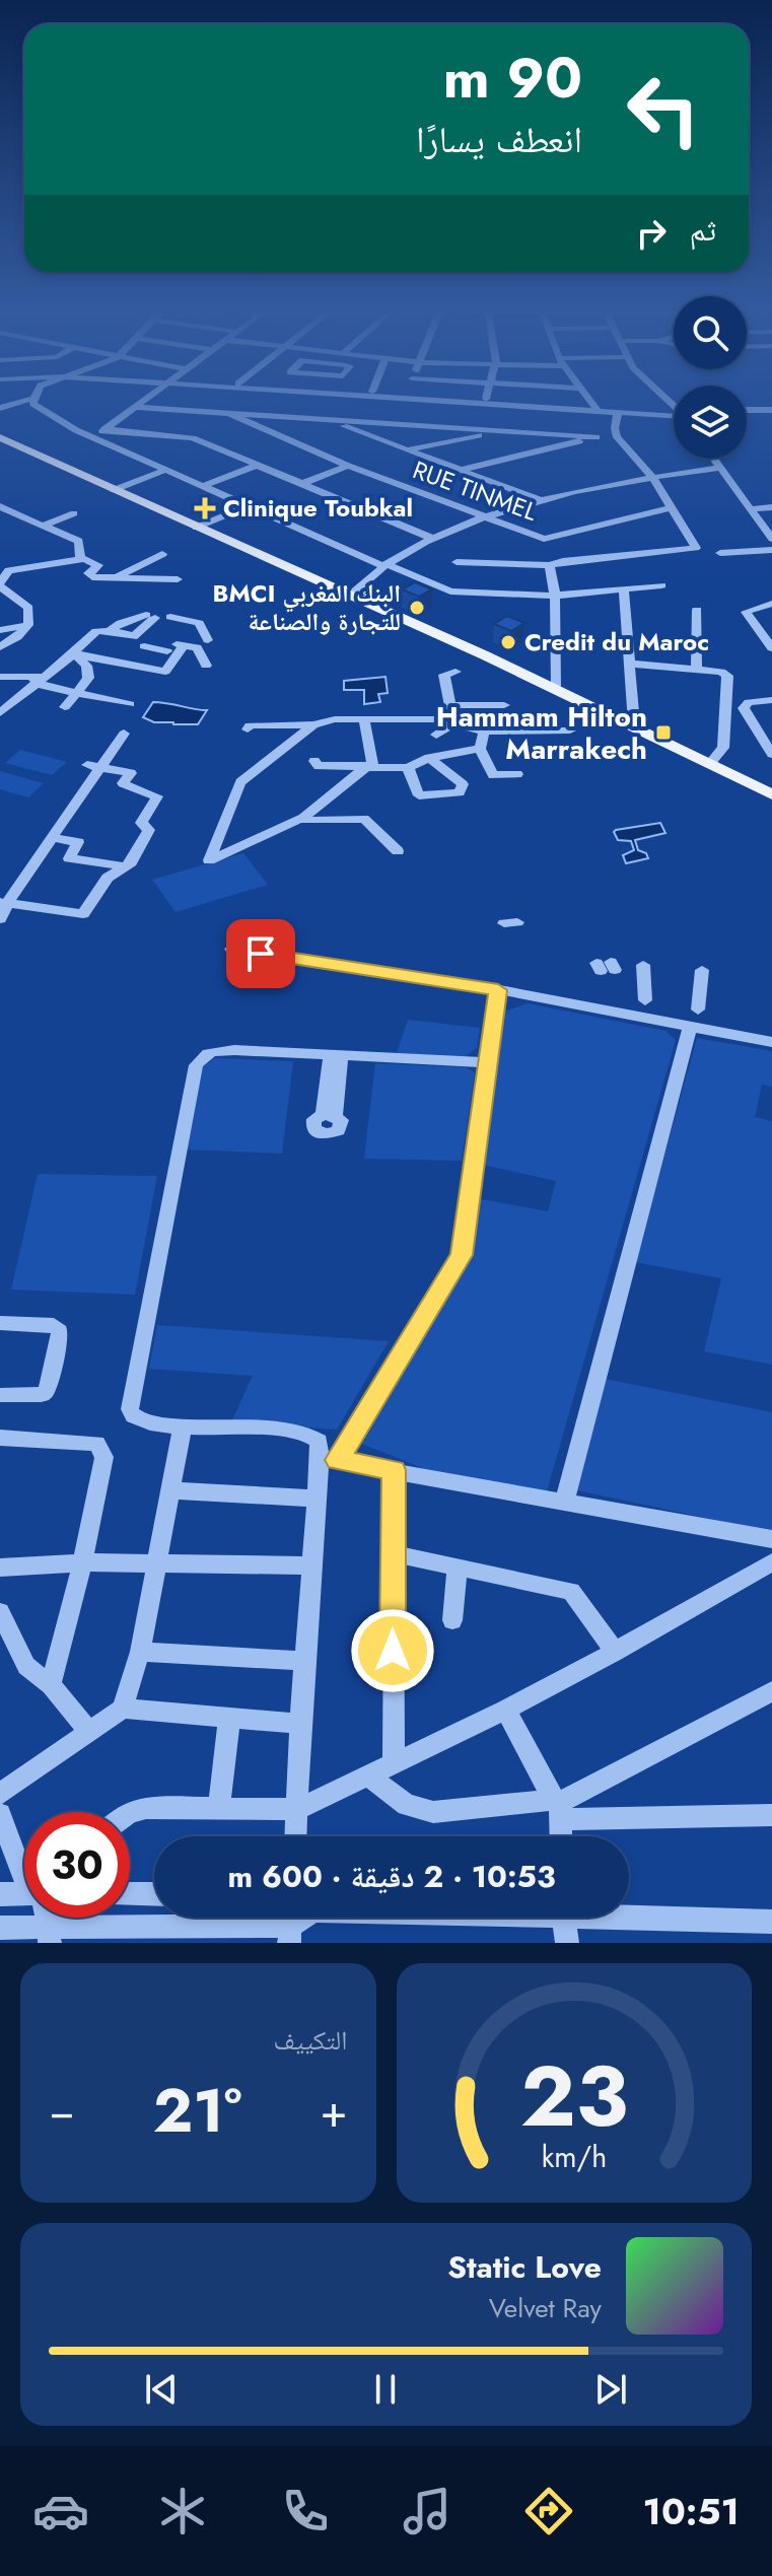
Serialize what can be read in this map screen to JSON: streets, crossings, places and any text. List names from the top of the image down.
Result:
{
  "streets": {
    "street": ["RUE TINMEL"]
  },
  "places": {
    "health": ["Clinique Toubkal"],
    "other": ["BMCI البنك المغربي للتجارة والصناعة", "Credit du Maroc"],
    "transit": ["Hammam Hilton Marrakech"]
  },
  "page": {
    "turn": ["90 m", "انعطف يسارًا"],
    "then": "ثم",
    "limit": "30",
    "trip": "10:53 · 2 دقيقة · 600 m",
    "tile": "التكييف",
    "heat": ["−", "21°", "+"],
    "song": ["Static Love", "Velvet Ray"],
    "tabs": "10:51",
    "gauge": ["23", "km/h"]
  }
}
